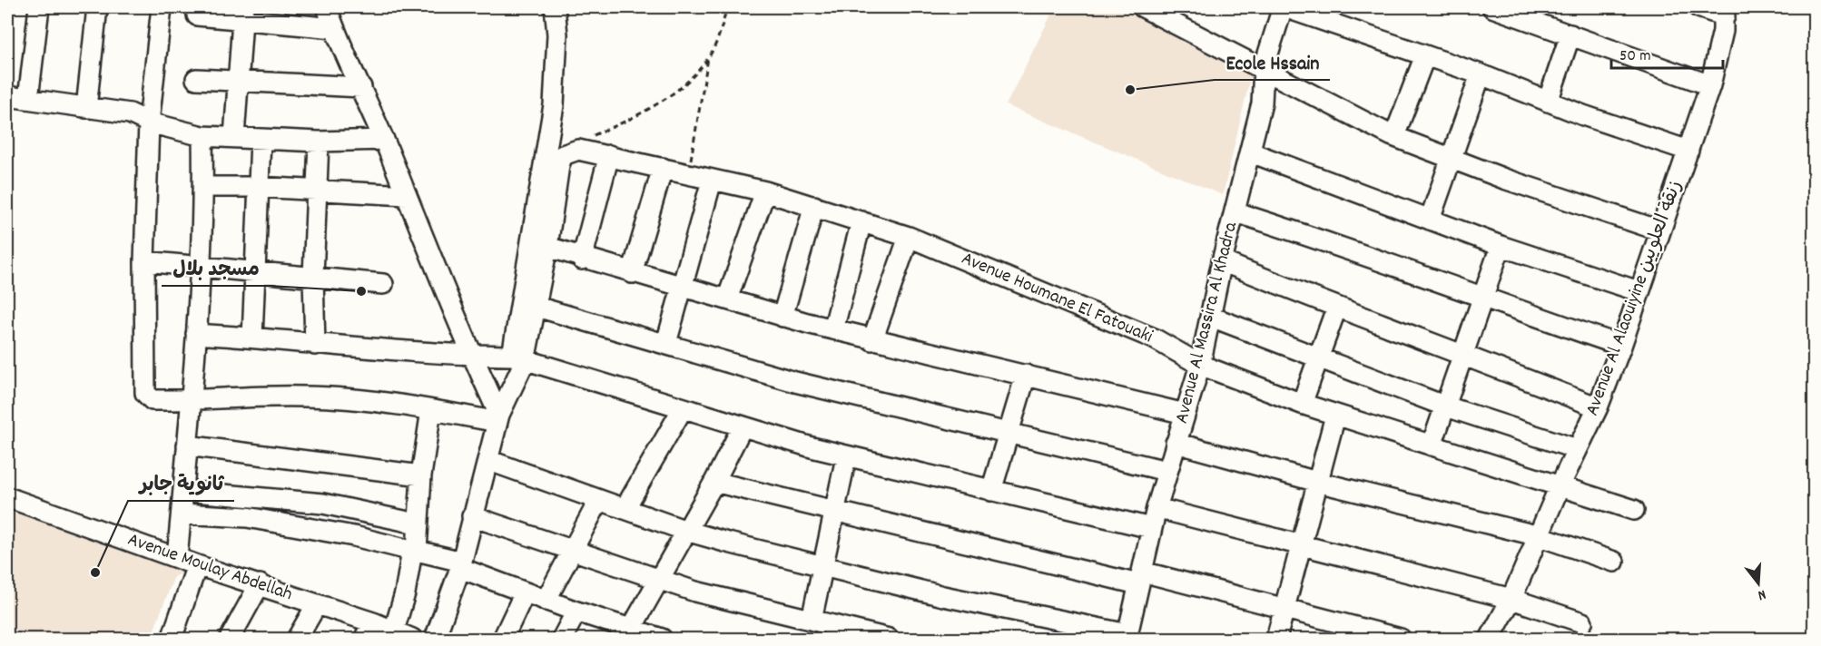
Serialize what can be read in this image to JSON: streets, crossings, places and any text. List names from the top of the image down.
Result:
{
  "streets": {
    "street": [
      "Avenue Houmane El Fatouaki",
      "Avenue Al Alaouiyine زنقة العلويين",
      "Avenue Al Massira Al Khadra",
      "Avenue Moulay Abdellah"
    ]
  },
  "crossings": [
    ["Avenue Houmane El Fatouaki", "Avenue Al Alaouiyine زنقة العلويين"],
    ["Avenue Houmane El Fatouaki", "Avenue Al Massira Al Khadra"]
  ],
  "places": ["Ecole Hssain", "مسجد بلال", "ثانوية جابر"],
  "scale_bar": "50 m",
  "north": "bottom"
}
